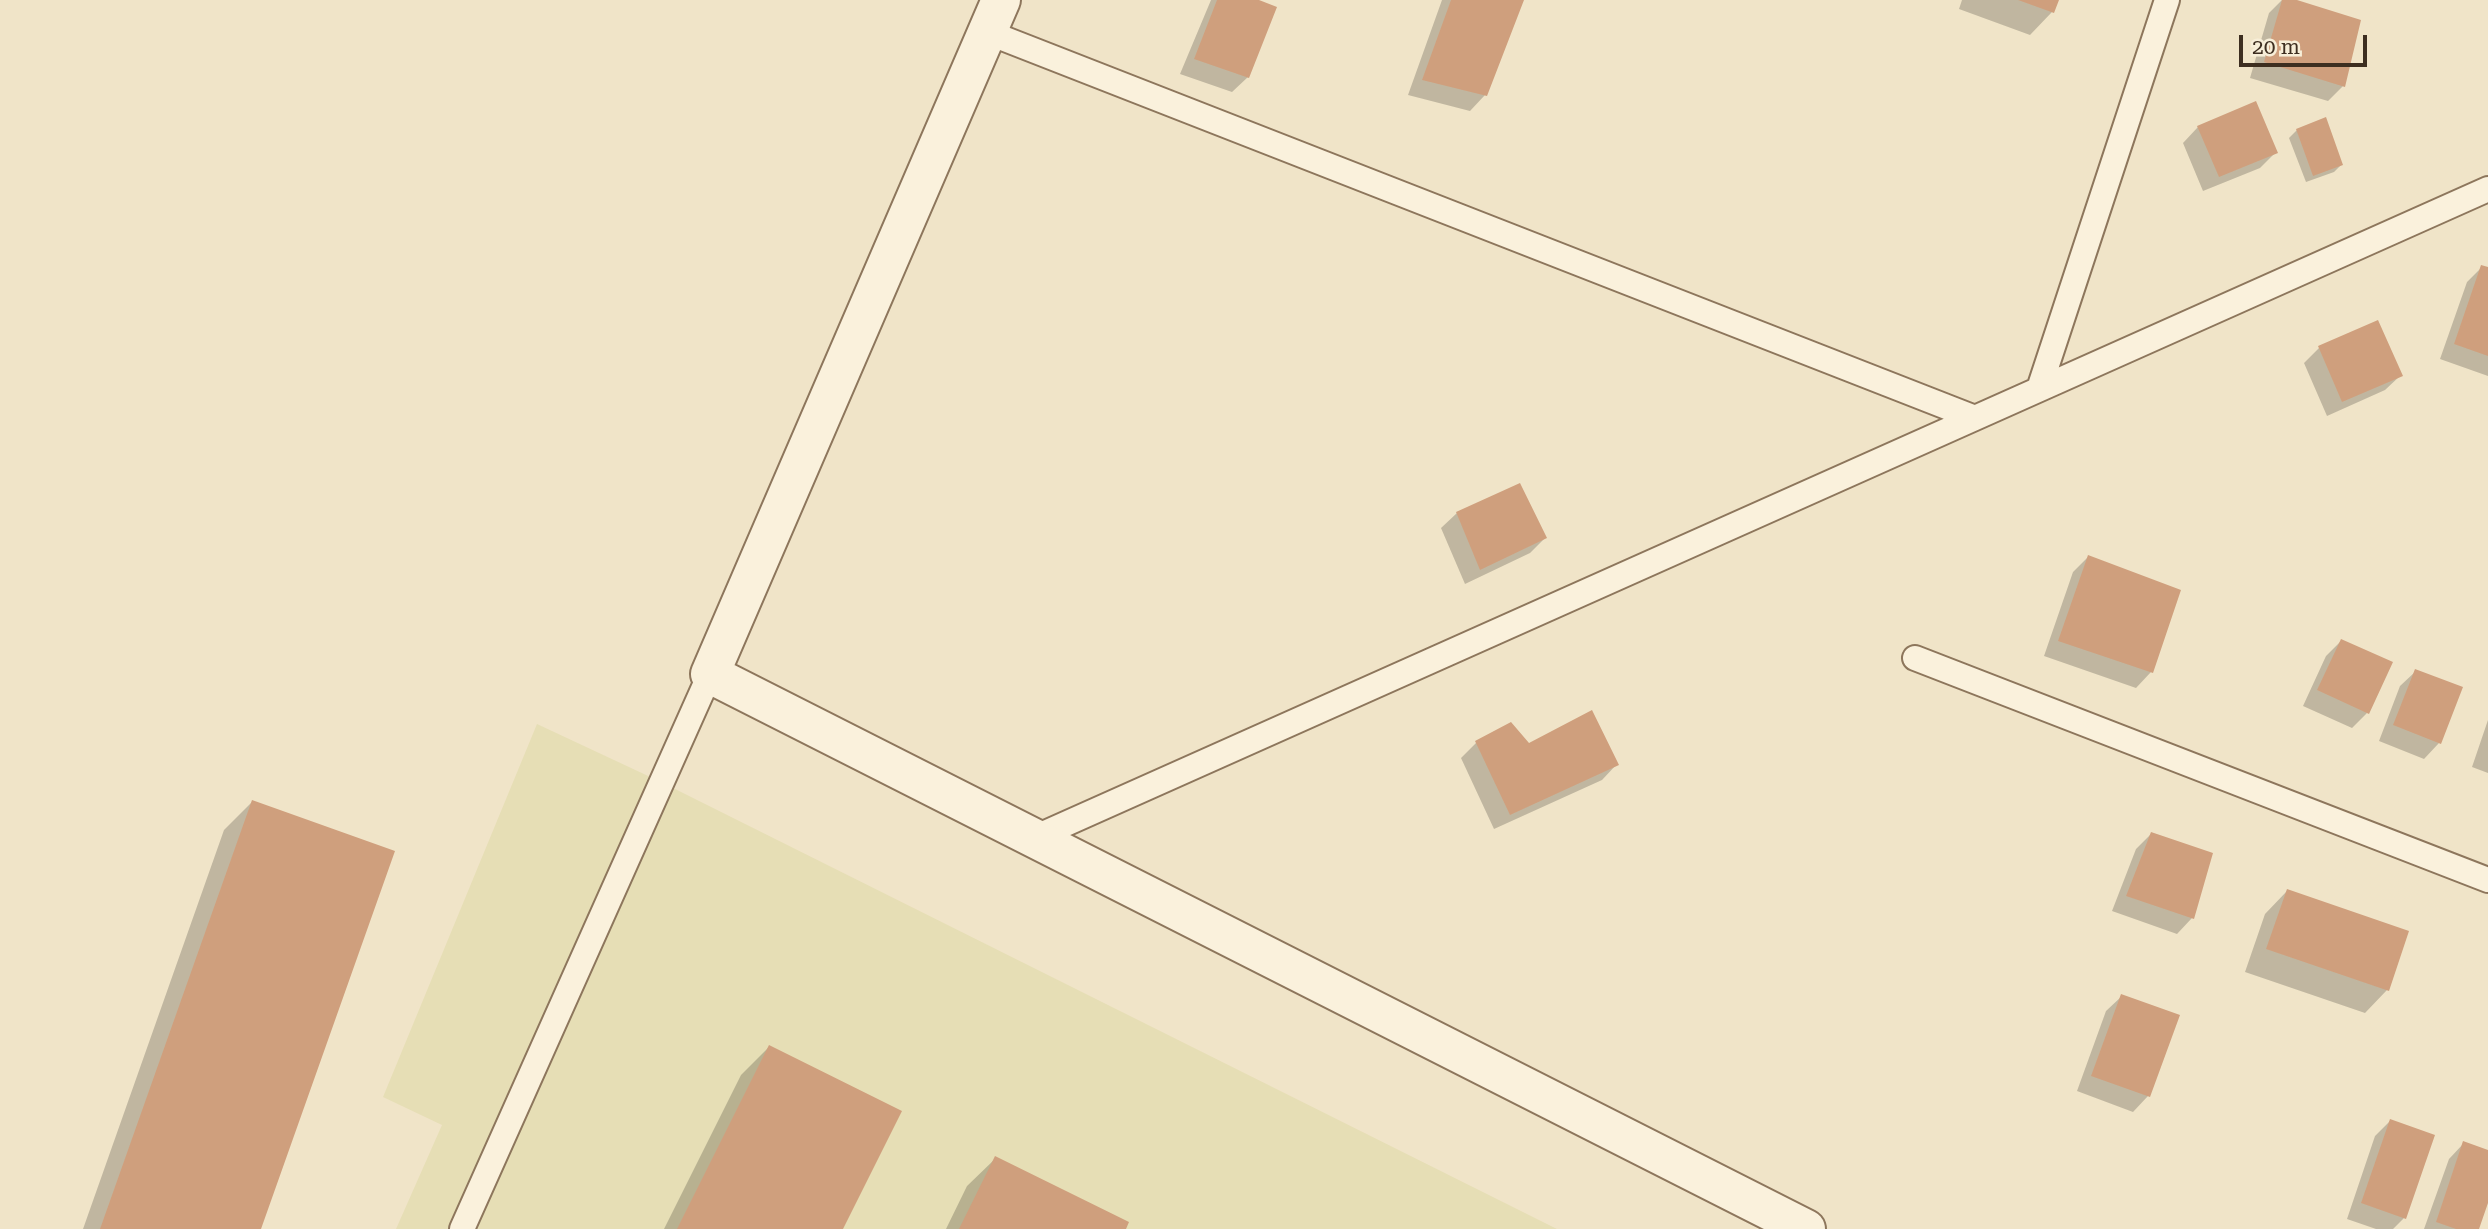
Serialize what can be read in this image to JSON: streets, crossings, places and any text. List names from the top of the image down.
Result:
{
  "scale_bar": "20 m"
}
